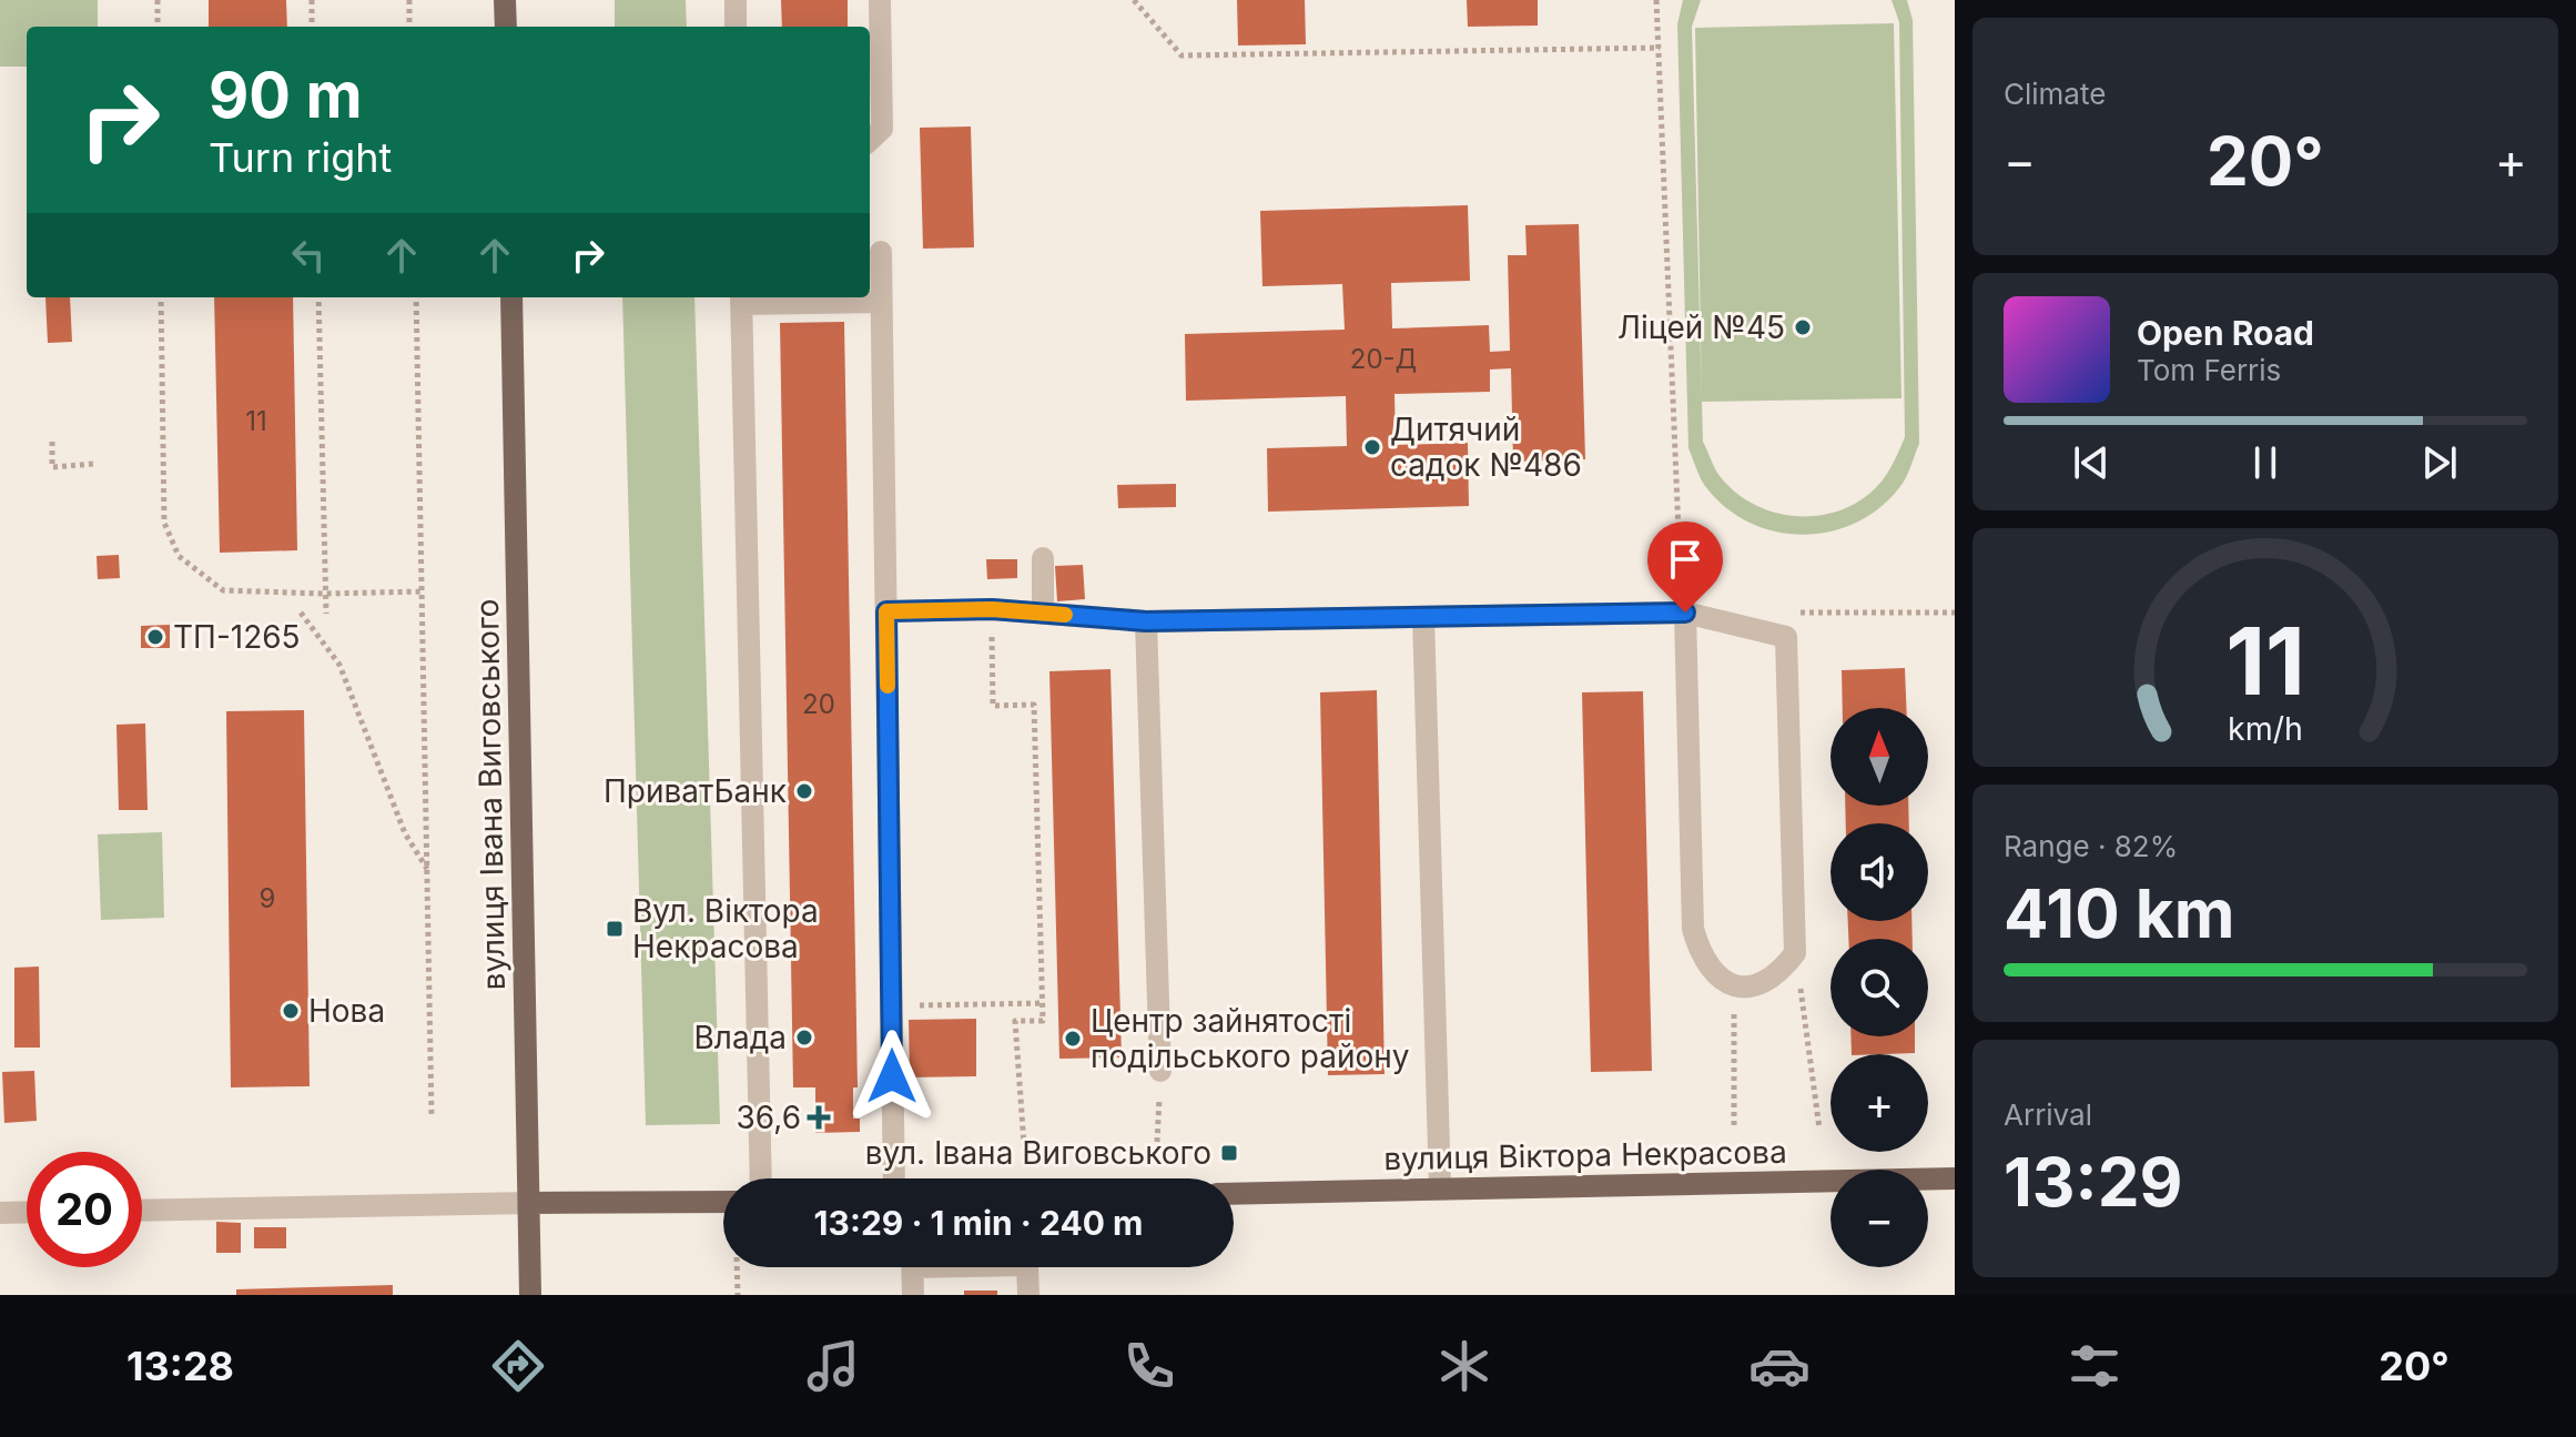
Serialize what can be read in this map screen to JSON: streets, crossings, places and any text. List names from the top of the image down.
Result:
{
  "streets": {
    "main road": ["вулиця Івана Виговського", "вулиця Віктора Некрасова"]
  },
  "places": {
    "other": [
      "Ліцей №45",
      "Дитячий садок №486",
      "ТП-1265",
      "ПриватБанк",
      "Нова",
      "Влада",
      "Центр зайнятості подільського району"
    ],
    "transit": ["Вул. Віктора Некрасова", "вул. Івана Виговського"],
    "health": ["36,6"]
  },
  "house_numbers": [
    "20-Д",
    "11",
    "20",
    "9"
  ],
  "north": "top",
  "page": {
    "tile": [
      "Climate",
      ["Range · 82%", "410 km"],
      ["Arrival", "13:29"]
    ],
    "turn": ["90 m", "Turn right"],
    "heat": ["−", "20°", "+"],
    "song": ["Open Road", "Tom Ferris"],
    "map_buttons": ["+", "−"],
    "limit": "20",
    "trip": "13:29 · 1 min · 240 m",
    "tabs": ["13:28", "20°"],
    "gauge": ["11", "km/h"]
  }
}
